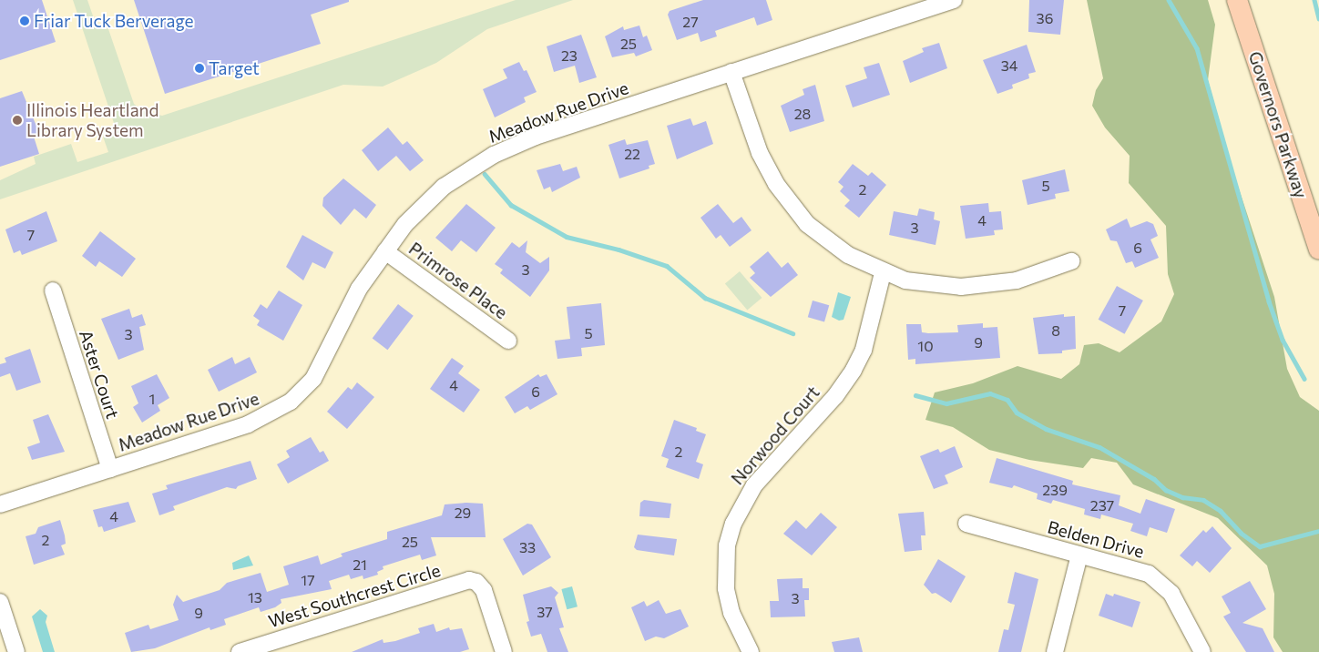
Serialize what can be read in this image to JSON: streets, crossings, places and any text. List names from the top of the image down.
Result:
{
  "streets": {
    "main road": ["Governors Parkway"],
    "street": [
      "Meadow Rue Drive",
      "Primrose Place",
      "Aster Court",
      "Norwood Court",
      "Belden Drive",
      "West Southcrest Circle"
    ]
  },
  "crossings": [
    ["Meadow Rue Drive", "Primrose Place"],
    ["Meadow Rue Drive", "Aster Court"]
  ],
  "places": ["Friar Tuck Berverage", "Target", "Illinois Heartland Library System"],
  "house_numbers": [
    "36",
    "27",
    "25",
    "23",
    "34",
    "28",
    "22",
    "5",
    "2",
    "4",
    "3",
    "7",
    "6",
    "3",
    "7",
    "8",
    "5",
    "3",
    "9",
    "10",
    "4",
    "6",
    "1",
    "2",
    "239",
    "237",
    "29",
    "4",
    "2",
    "25",
    "33",
    "21",
    "17",
    "13",
    "3",
    "37",
    "9"
  ]
}
